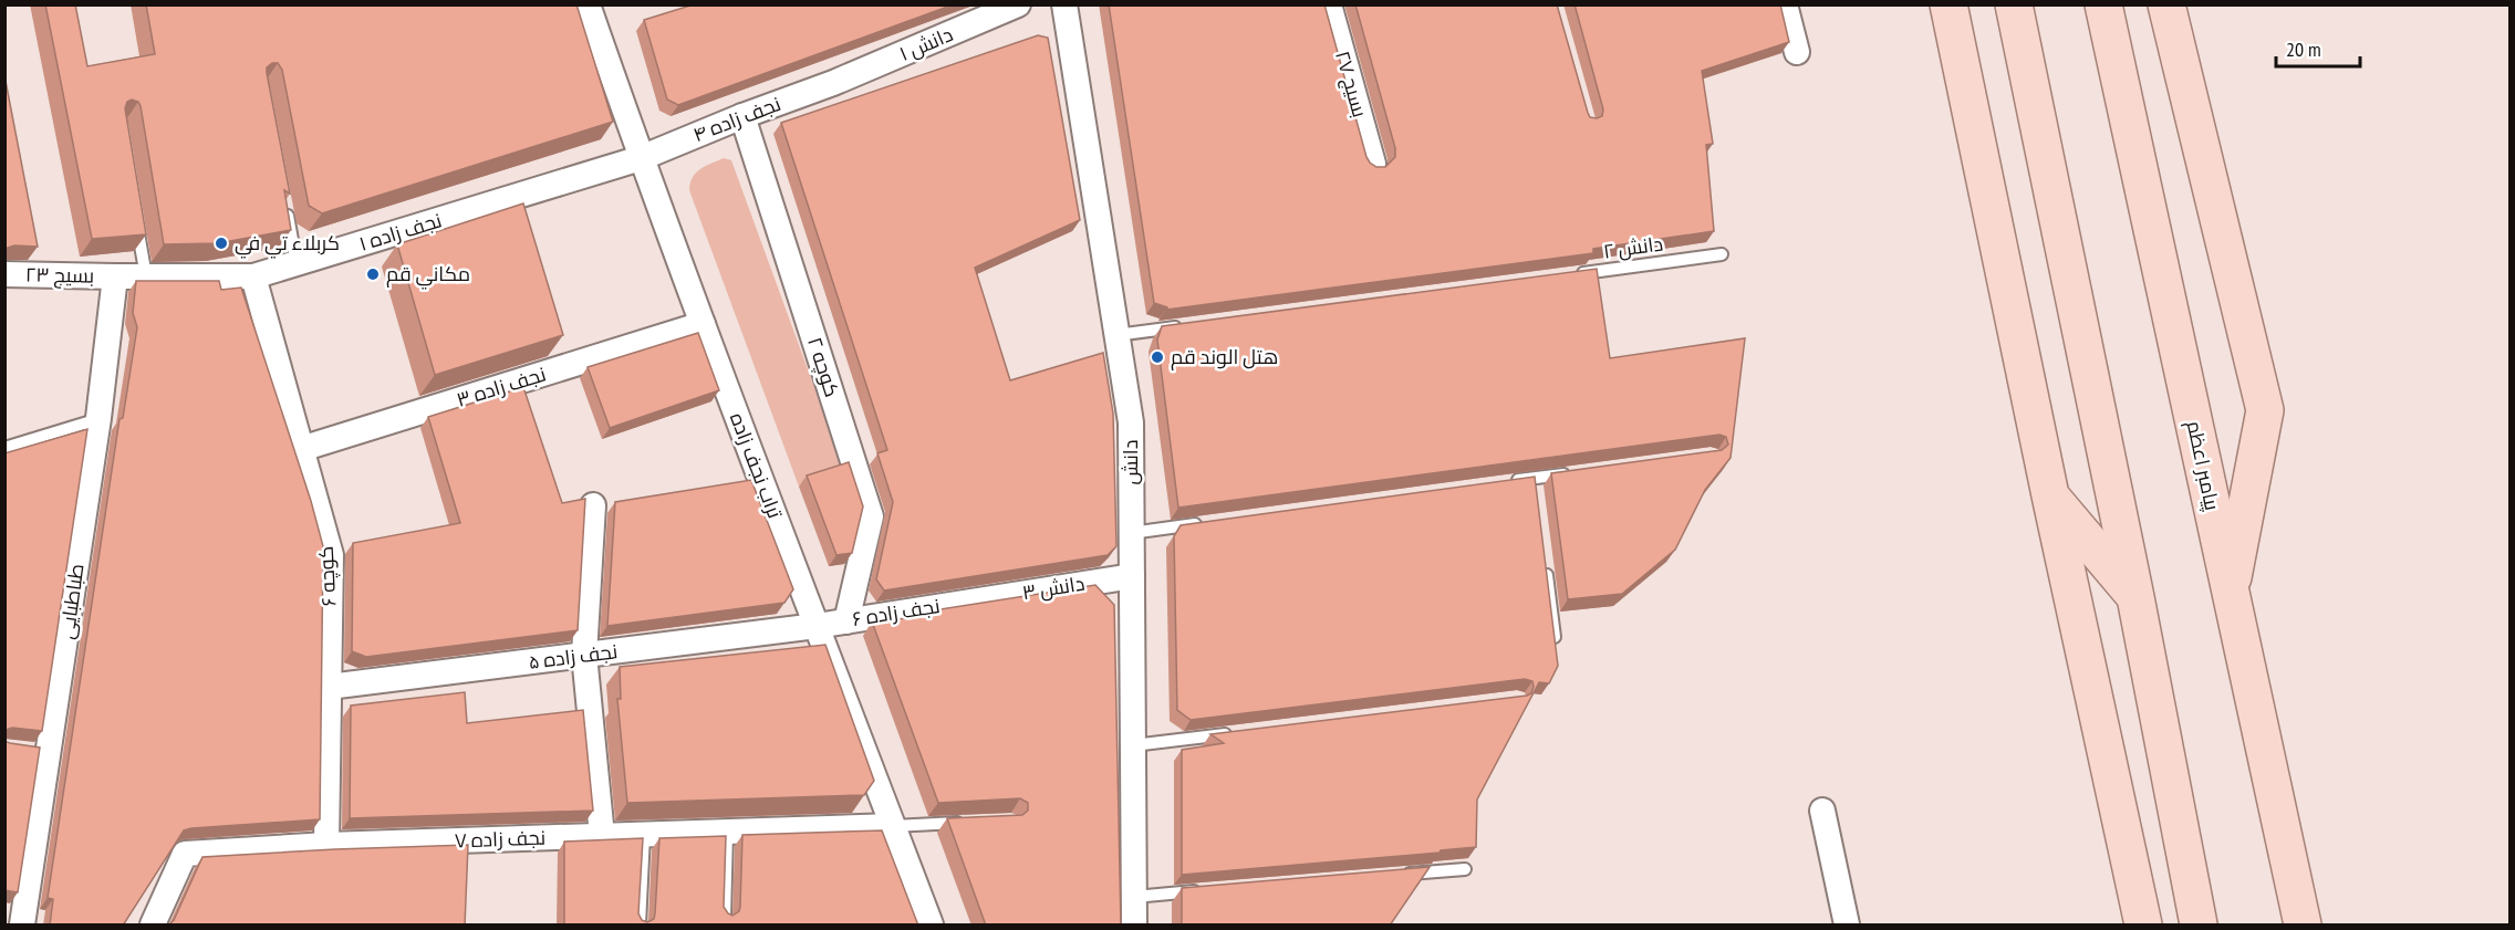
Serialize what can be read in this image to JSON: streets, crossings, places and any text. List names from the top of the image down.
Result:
{
  "streets": {
    "main road": ["پیامبر اعظم"],
    "street": [
      "دانش ۱",
      "بسیج ۲۷",
      "نجف زاده ۴",
      "نجف زاده ۱",
      "بسیج ۲۳",
      "کوچه ۲",
      "نجف زاده ۳",
      "دانش",
      "تراب نجف زاده",
      "کوچه ۶",
      "دانش ۳",
      "طباطبایی",
      "نجف زاده ۶",
      "نجف زاده ۵",
      "نجف زاده ۷"
    ],
    "lane": ["دانش ۲"]
  },
  "crossings": [
    ["دانش ۱", "نجف زاده ۴"],
    ["نجف زاده ۴", "نجف زاده ۱"],
    ["نجف زاده ۴", "کوچه ۲"],
    ["نجف زاده ۴", "تراب نجف زاده"],
    ["نجف زاده ۱", "بسیج ۲۳"],
    ["نجف زاده ۱", "تراب نجف زاده"],
    ["نجف زاده ۱", "کوچه ۶"],
    ["نجف زاده ۱", "طباطبایی"],
    ["بسیج ۲۳", "طباطبایی"],
    ["کوچه ۲", "نجف زاده ۶"],
    ["نجف زاده ۳", "تراب نجف زاده"],
    ["نجف زاده ۳", "کوچه ۶"],
    ["دانش", "دانش ۳"],
    ["تراب نجف زاده", "نجف زاده ۶"],
    ["تراب نجف زاده", "نجف زاده ۵"],
    ["تراب نجف زاده", "نجف زاده ۷"],
    ["کوچه ۶", "نجف زاده ۵"],
    ["کوچه ۶", "نجف زاده ۷"],
    ["دانش ۳", "نجف زاده ۶"],
    ["نجف زاده ۶", "نجف زاده ۵"]
  ],
  "places": ["كربلاء تي في", "مكاني قم", "هتل الوند قم"],
  "scale_bar": "20 m"
}
